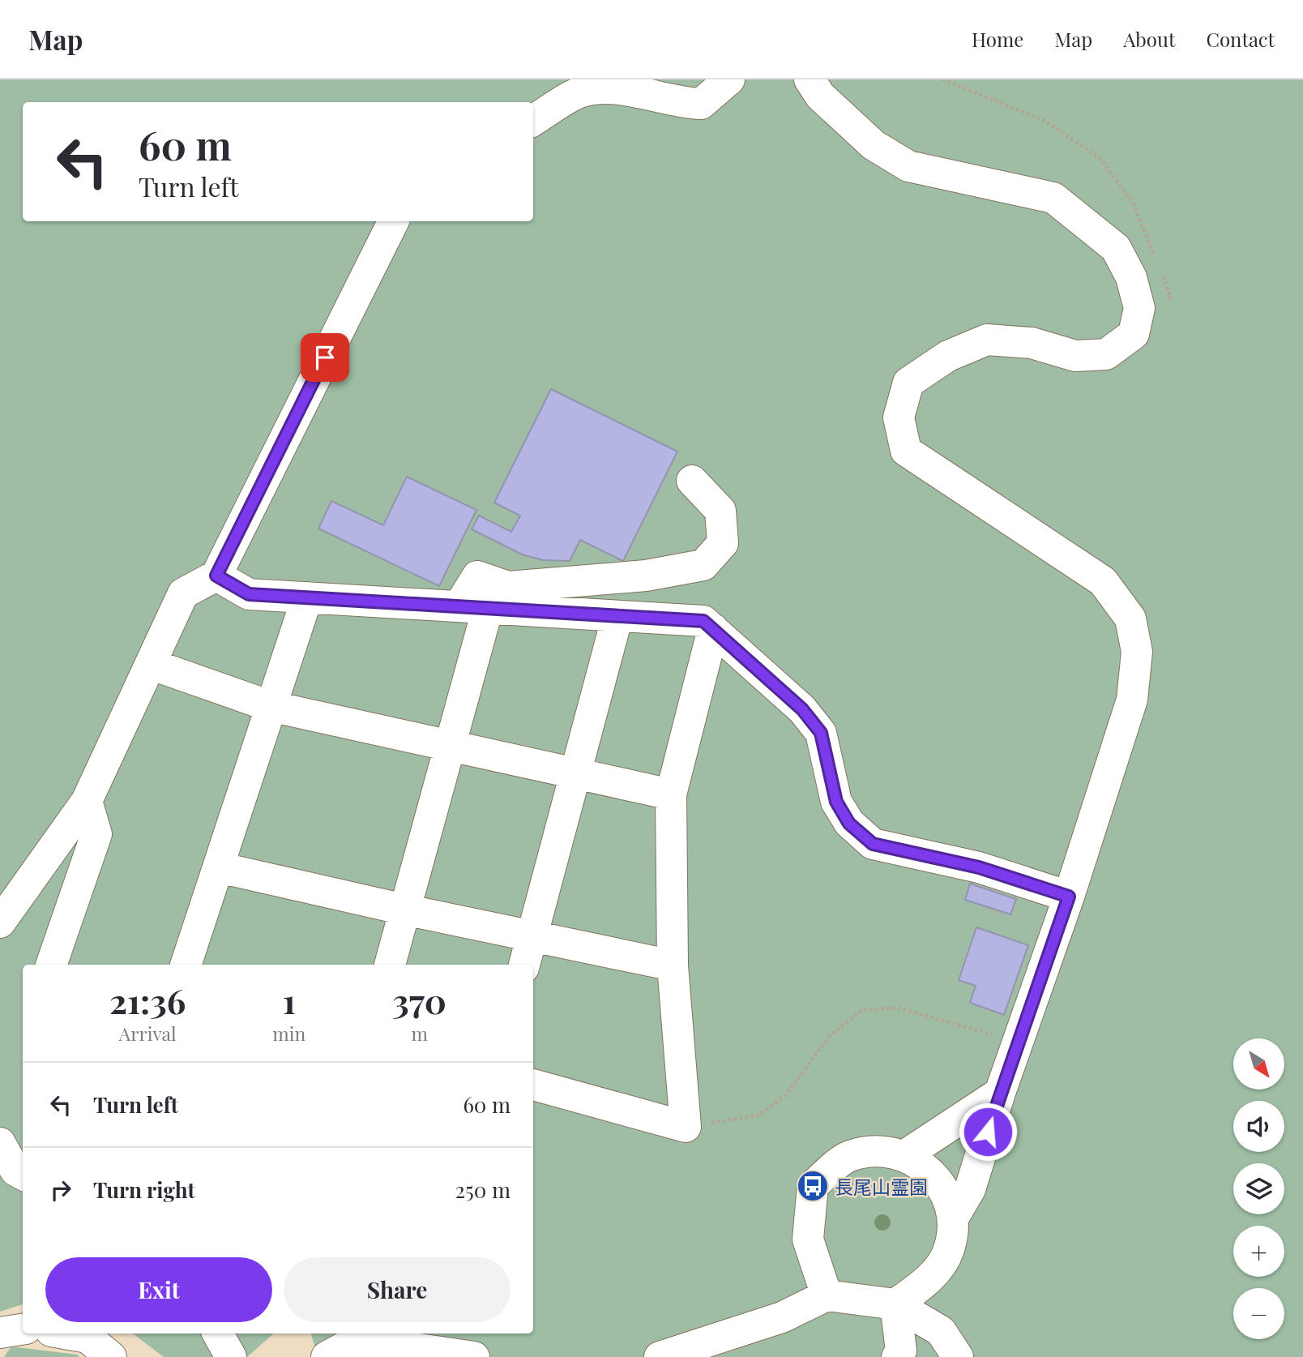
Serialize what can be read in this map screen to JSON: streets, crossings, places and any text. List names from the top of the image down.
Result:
{
  "places": {
    "bus stop": ["長尾山霊園"]
  },
  "north": "bottom right",
  "page": {
    "header": "Map",
    "nav": [
      "Home",
      "Map",
      "About",
      "Contact"
    ],
    "turn": ["60 m", "Turn left"],
    "eta": [
      "21:36",
      "Arrival",
      "1",
      "min",
      "370",
      "m"
    ],
    "map_buttons": ["+", "−"],
    "list": [
      {
        "name": "Turn left",
        "value": "60 m"
      },
      {
        "name": "Turn right",
        "value": "250 m"
      }
    ],
    "buttons": ["Exit", "Share"]
  }
}
